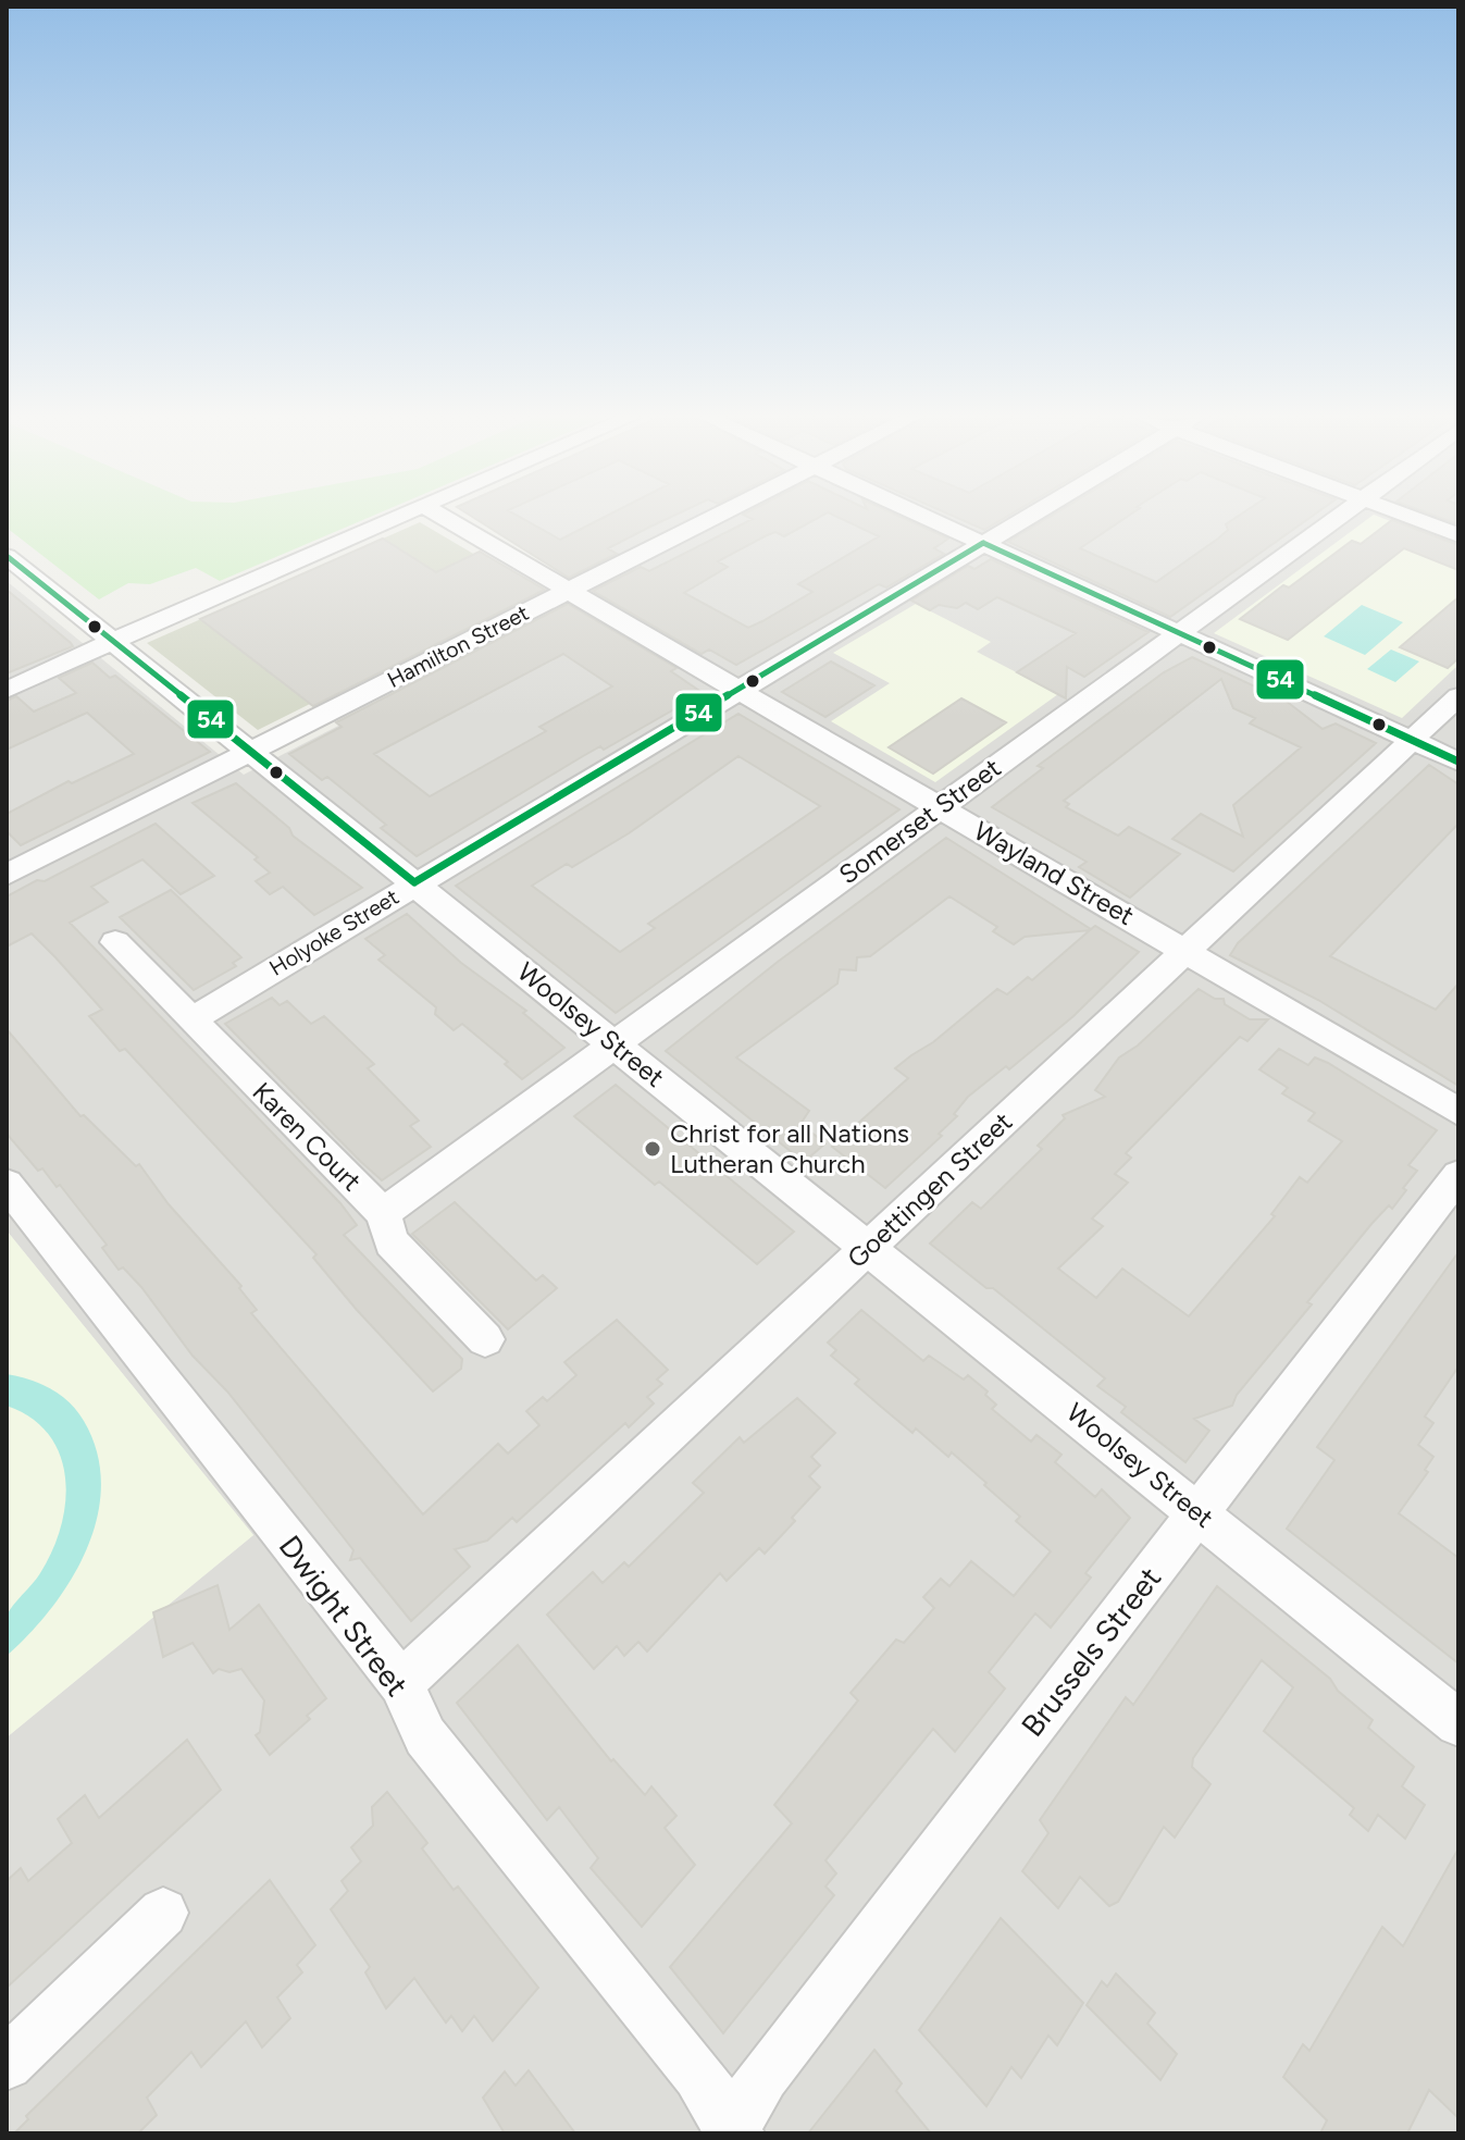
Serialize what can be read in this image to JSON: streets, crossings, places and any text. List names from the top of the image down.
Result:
{
  "streets": {
    "street": [
      "Hamilton Street",
      "Somerset Street",
      "Wayland Street",
      "Holyoke Street",
      "Woolsey Street",
      "Karen Court",
      "Goettingen Street",
      "Dwight Street",
      "Brussels Street"
    ]
  },
  "crossings": [
    ["Hamilton Street", "Wayland Street"],
    ["Hamilton Street", "Woolsey Street"],
    ["Somerset Street", "Wayland Street"],
    ["Somerset Street", "Woolsey Street"],
    ["Somerset Street", "Karen Court"],
    ["Wayland Street", "Holyoke Street"],
    ["Wayland Street", "Goettingen Street"],
    ["Holyoke Street", "Woolsey Street"],
    ["Holyoke Street", "Karen Court"],
    ["Woolsey Street", "Goettingen Street"],
    ["Woolsey Street", "Brussels Street"],
    ["Goettingen Street", "Dwight Street"],
    ["Dwight Street", "Brussels Street"]
  ],
  "places": ["Christ for all Nations Lutheran Church"],
  "lines": ["transit line 54"]
}
